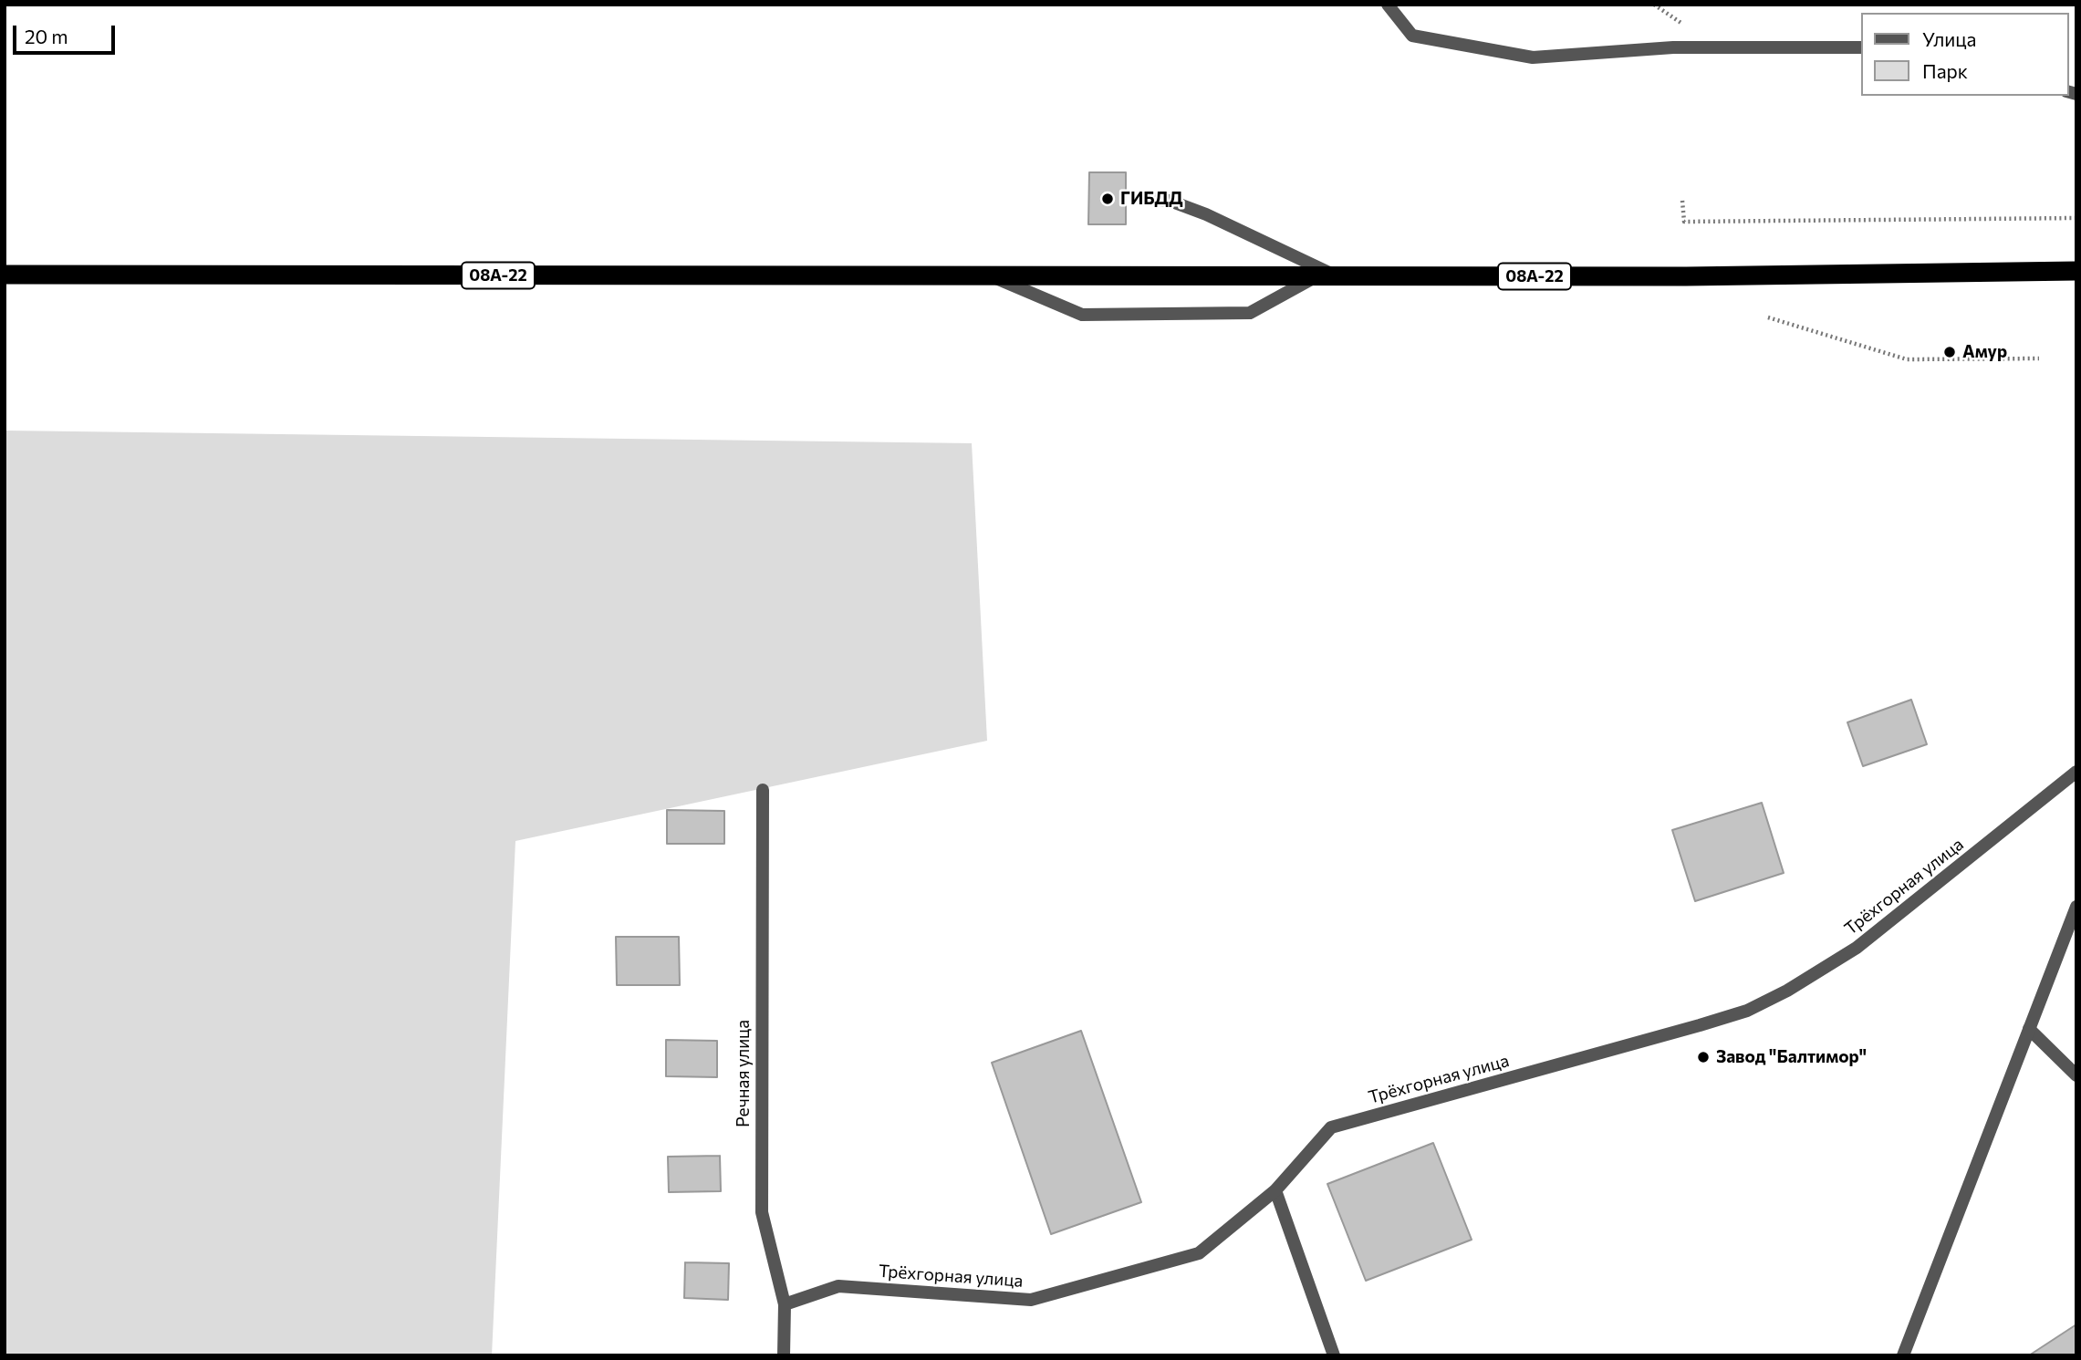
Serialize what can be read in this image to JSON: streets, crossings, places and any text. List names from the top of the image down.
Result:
{
  "streets": {
    "highway": ["08А-22"],
    "street": ["Трёхгорная улица", "Речная улица"]
  },
  "crossings": [
    ["Трёхгорная улица", "Речная улица"]
  ],
  "places": ["ГИБДД", "Амур", "Завод \"Балтимор\""],
  "legend": ["Улица", "Парк"],
  "scale_bar": "20 m"
}
